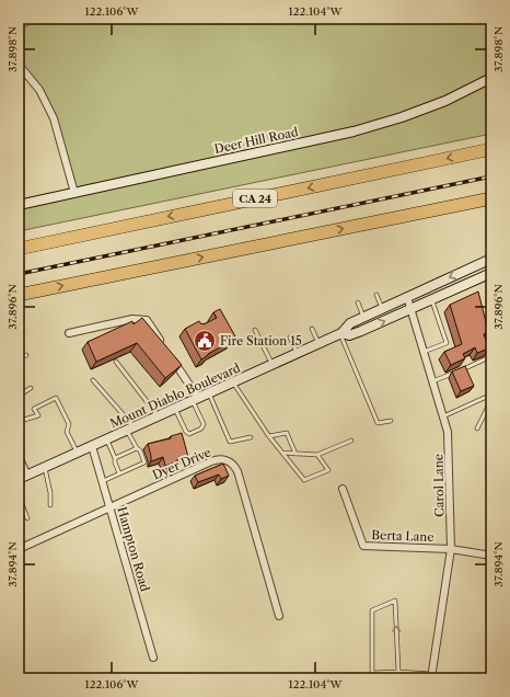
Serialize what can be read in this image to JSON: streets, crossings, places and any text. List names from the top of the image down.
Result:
{
  "streets": {
    "highway": ["CA 24"],
    "main road": ["Deer Hill Road", "Mount Diablo Boulevard"],
    "street": [
      "Dyer Drive",
      "Carol Lane",
      "Berta Lane",
      "Hampton Road"
    ]
  },
  "crossings": [
    ["Mount Diablo Boulevard", "Carol Lane"],
    ["Mount Diablo Boulevard", "Hampton Road"],
    ["Dyer Drive", "Hampton Road"],
    ["Carol Lane", "Berta Lane"]
  ],
  "places": {
    "public building": ["Fire Station 15"]
  },
  "coordinates": [
    "122.106°W",
    "122.104°W",
    "37.898°N",
    "37.896°N",
    "37.894°N"
  ]
}
